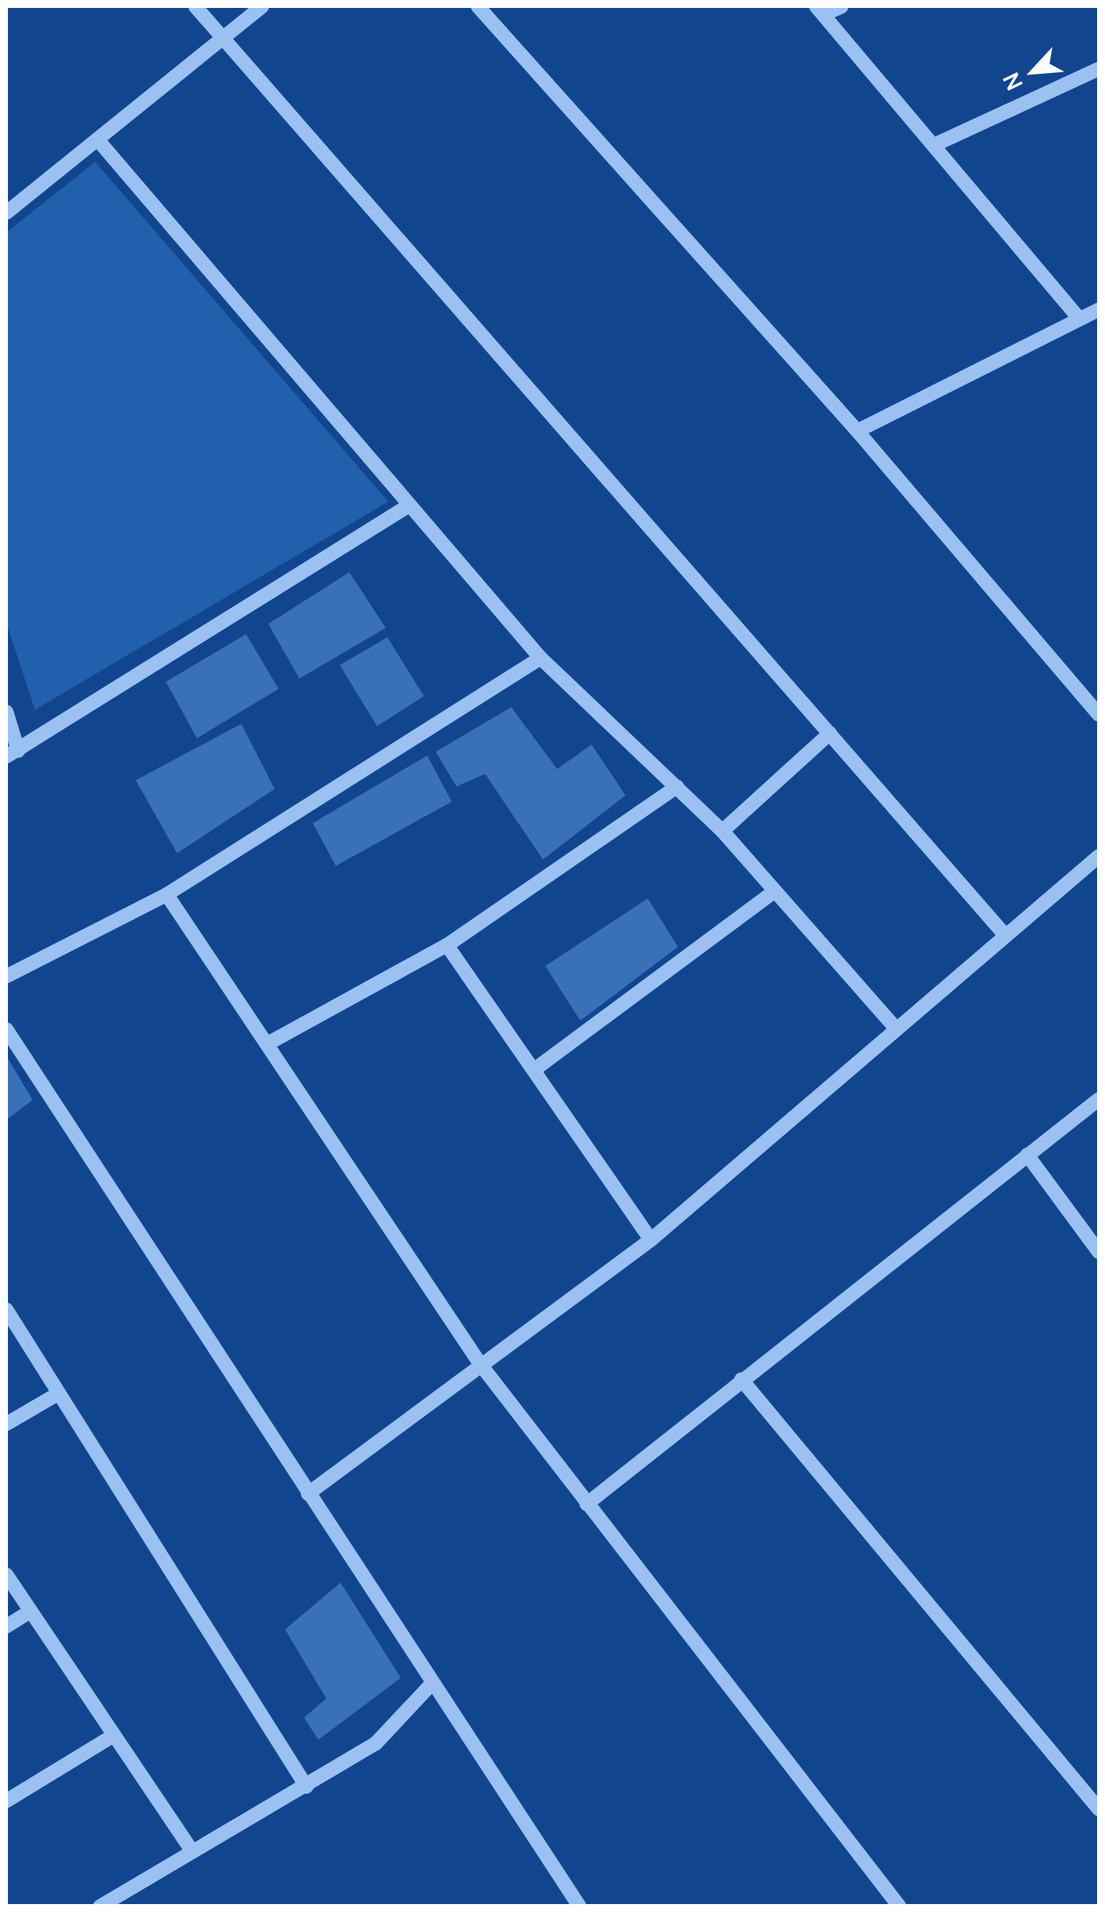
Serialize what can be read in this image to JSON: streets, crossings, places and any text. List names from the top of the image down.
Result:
{
  "north": "bottom left"
}
